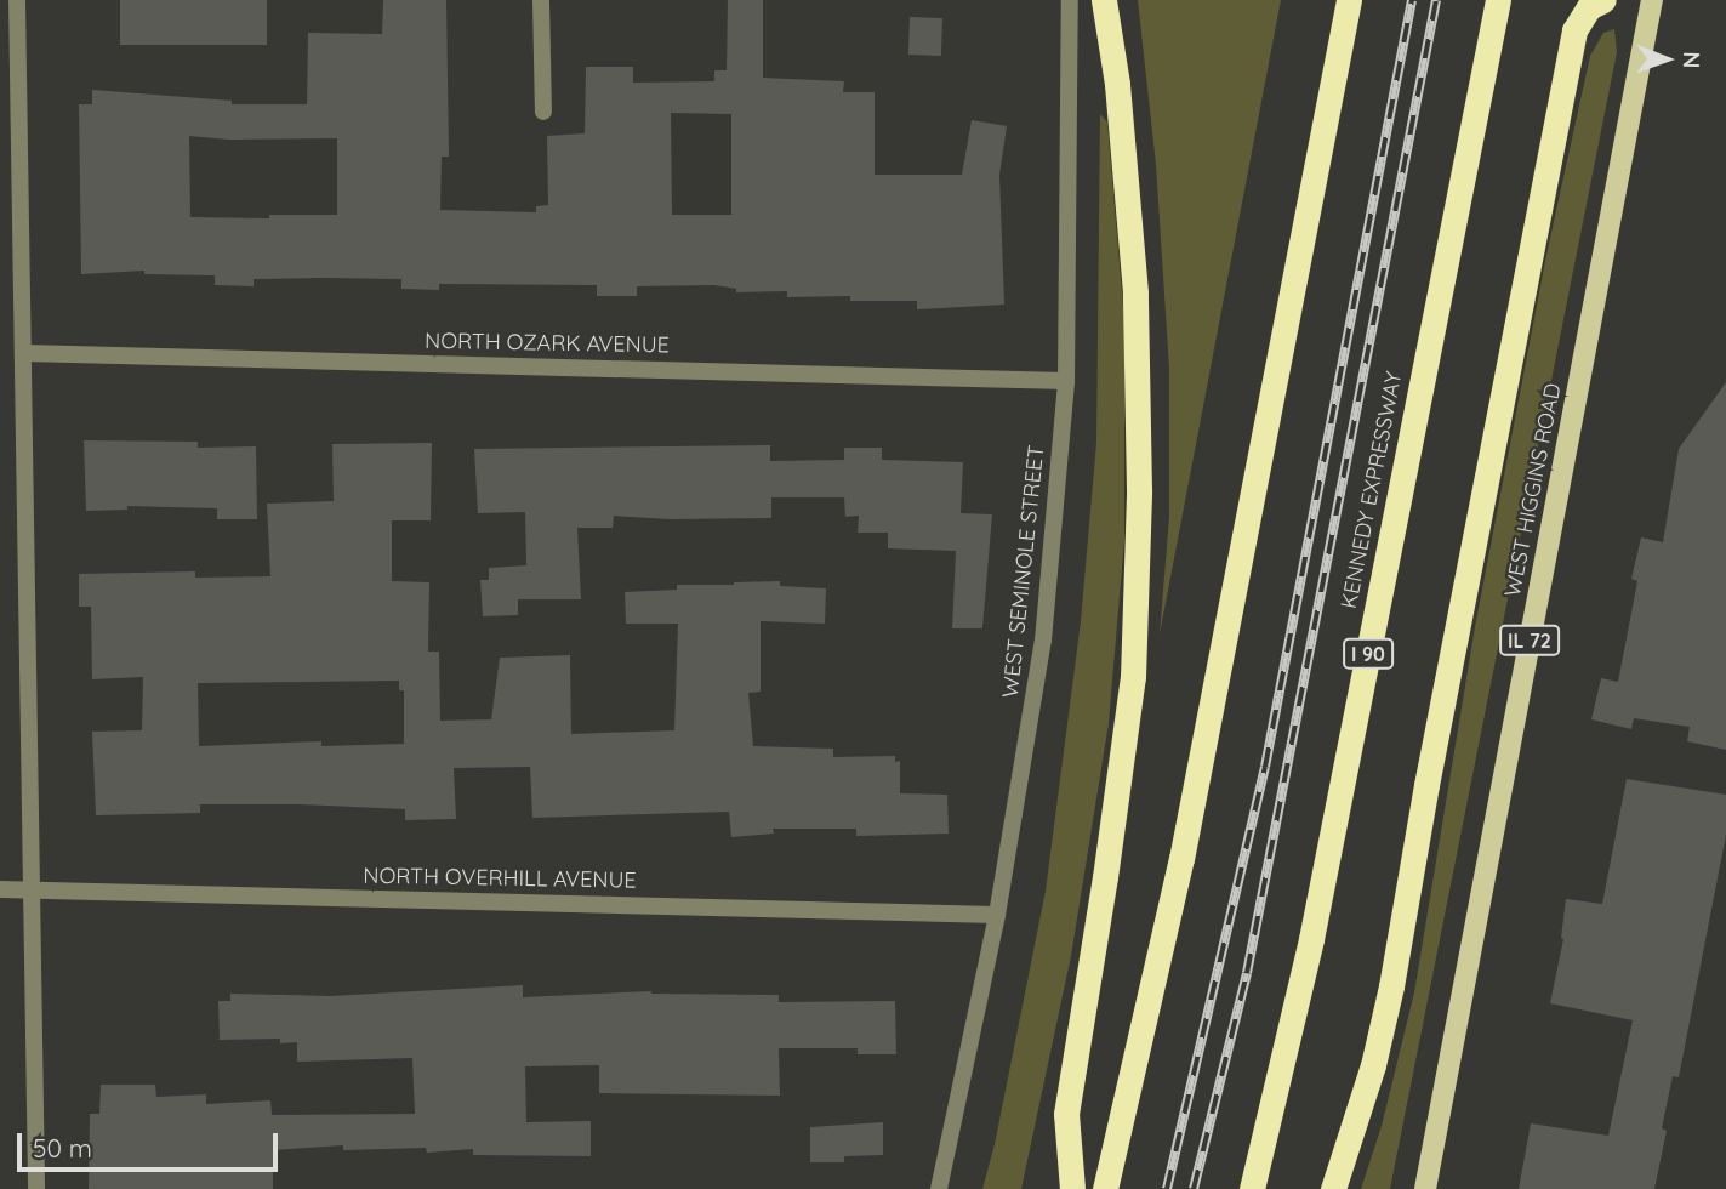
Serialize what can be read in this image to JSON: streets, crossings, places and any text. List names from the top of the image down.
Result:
{
  "streets": {
    "highway": ["KENNEDY EXPRESSWAY", "I 90"],
    "main road": ["WEST HIGGINS ROAD", "IL 72"],
    "street": ["NORTH OZARK AVENUE", "WEST SEMINOLE STREET", "NORTH OVERHILL AVENUE"]
  },
  "crossings": [
    ["NORTH OZARK AVENUE", "WEST SEMINOLE STREET"],
    ["WEST SEMINOLE STREET", "NORTH OVERHILL AVENUE"]
  ],
  "scale_bar": "50 m",
  "north": "right"
}
